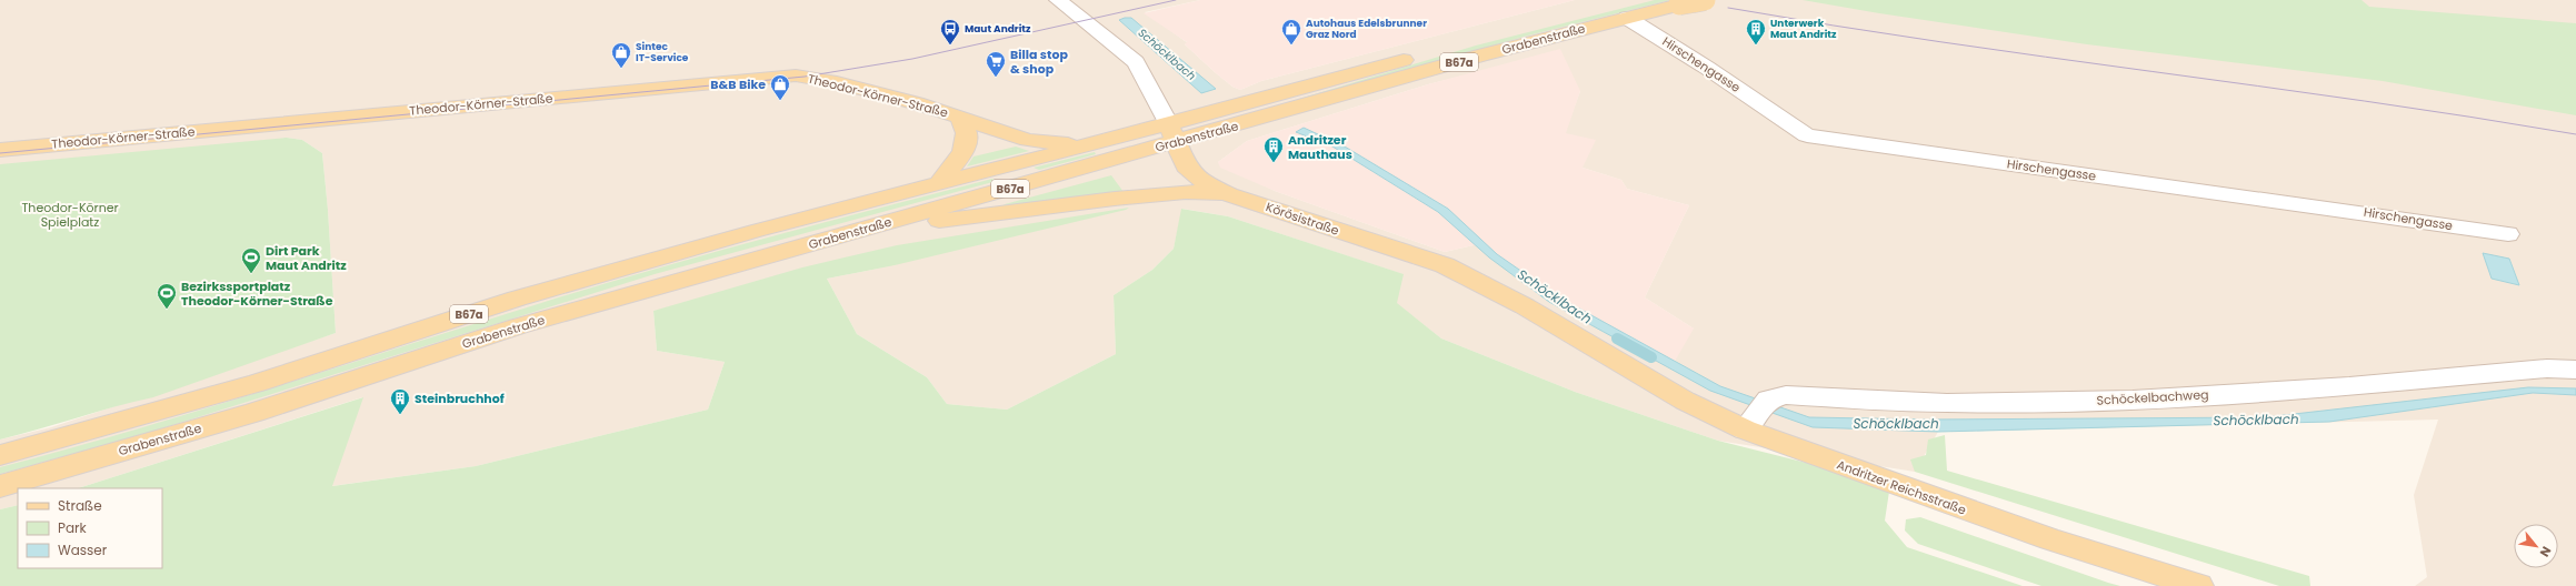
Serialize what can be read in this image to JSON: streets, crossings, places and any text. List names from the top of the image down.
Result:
{
  "streets": {
    "main road": [
      "Grabenstraße",
      "B67a",
      "Theodor-Körner-Straße",
      "Körösistraße",
      "Andritzer Reichsstraße"
    ],
    "street": ["Hirschengasse", "Schöckelbachweg"]
  },
  "crossings": [
    ["Grabenstraße", "Hirschengasse"],
    ["Grabenstraße", "Theodor-Körner-Straße"],
    ["Grabenstraße", "Körösistraße"],
    ["Körösistraße", "Andritzer Reichsstraße"],
    ["Schöckelbachweg", "Andritzer Reichsstraße"]
  ],
  "water": ["Schöcklbach"],
  "parks": ["Theodor-Körner Spielplatz"],
  "places": {
    "bus stop": ["Maut Andritz"],
    "shop": ["Autohaus Edelsbrunner Graz Nord", "Sintec IT-Service", "B&B Bike"],
    "building": ["Unterwerk Maut Andritz", "Andritzer Mauthaus", "Steinbruchhof"],
    "supermarket": ["Billa stop & shop"],
    "sports": ["Dirt Park Maut Andritz", "Bezirkssportplatz Theodor-Körner-Straße"]
  },
  "legend": ["Straße", "Park", "Wasser"],
  "north": "bottom right"
}
